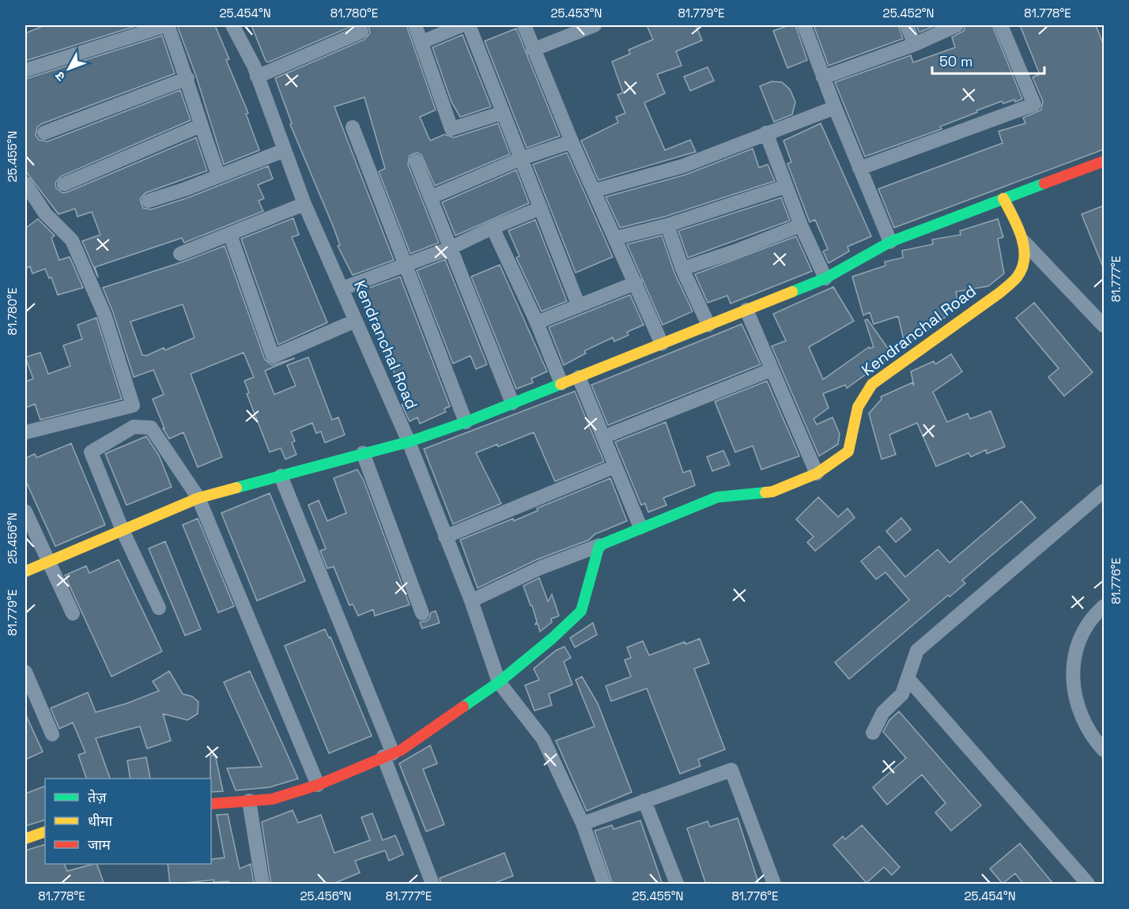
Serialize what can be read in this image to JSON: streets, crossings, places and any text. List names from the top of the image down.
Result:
{
  "streets": {
    "street": ["Kendranchal Road"]
  },
  "legend": ["तेज़", "धीमा", "जाम"],
  "scale_bar": "50 m",
  "north": "bottom left",
  "coordinates": [
    "25.454°N",
    "81.780°E",
    "25.453°N",
    "81.779°E",
    "25.452°N",
    "81.778°E",
    "25.455°N",
    "81.777°E",
    "25.456°N",
    "81.776°E"
  ]
}
